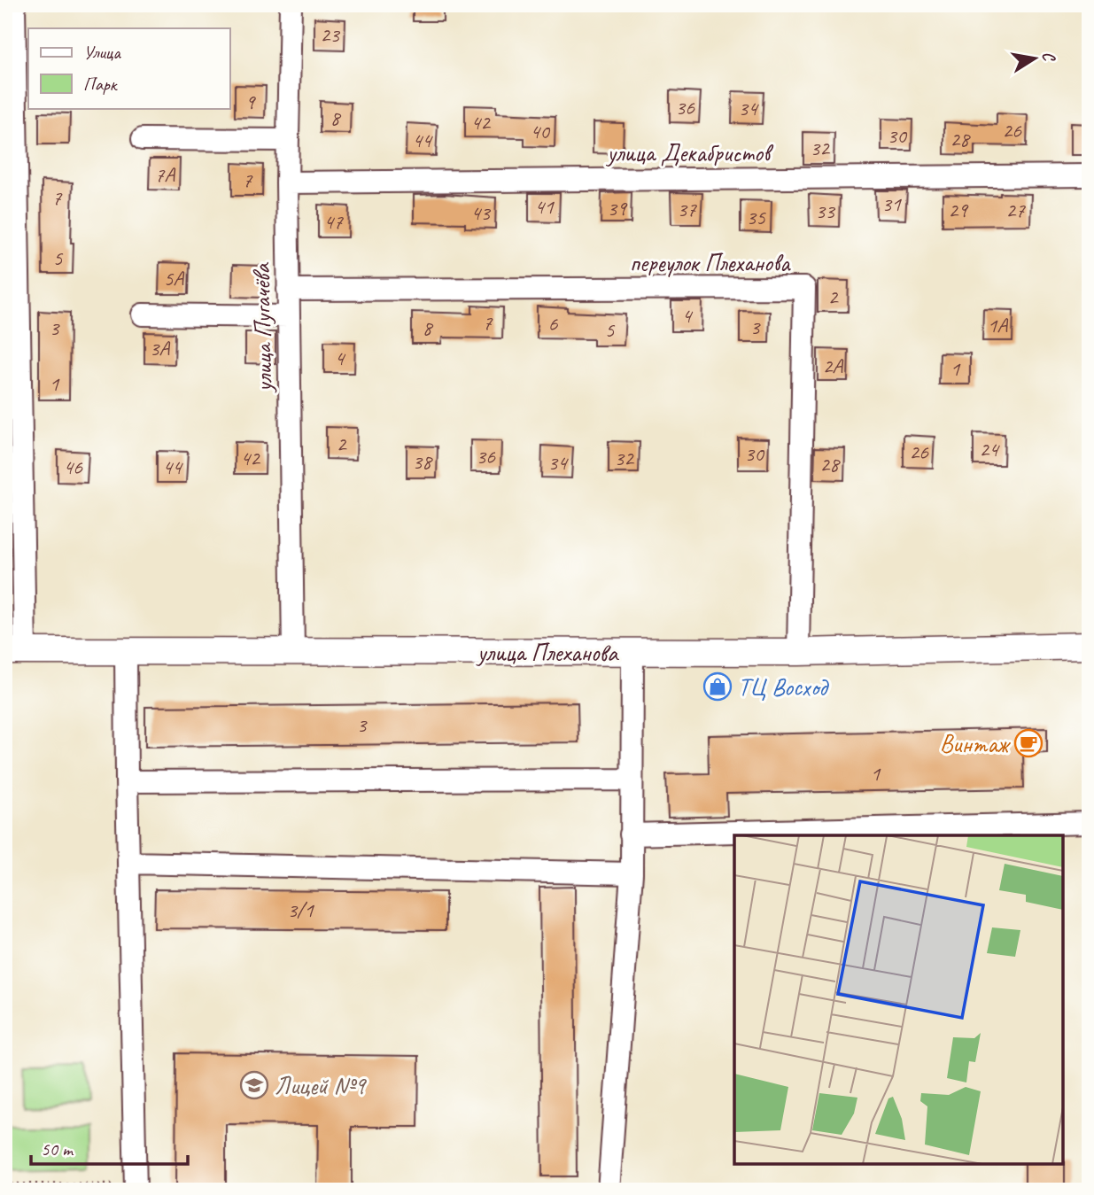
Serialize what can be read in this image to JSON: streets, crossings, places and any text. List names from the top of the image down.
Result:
{
  "streets": {
    "main road": ["улица Плеханова"],
    "street": ["улица Декабристов", "переулок Плеханова", "улица Пугачёва"]
  },
  "crossings": [
    ["улица Декабристов", "улица Пугачёва"],
    ["переулок Плеханова", "улица Пугачёва"],
    ["переулок Плеханова", "улица Плеханова"],
    ["улица Пугачёва", "улица Плеханова"]
  ],
  "places": {
    "shop": ["ТЦ Восход"],
    "cafe": ["Винтаж"],
    "school or university": ["Лицей №9"]
  },
  "house_numbers": [
    "23",
    "9",
    "36",
    "34",
    "8",
    "42",
    "26",
    "40",
    "30",
    "28",
    "44",
    "32",
    "7А",
    "7",
    "7",
    "31",
    "41",
    "39",
    "37",
    "29",
    "27",
    "33",
    "43",
    "35",
    "47",
    "5",
    "5А",
    "2",
    "4",
    "7",
    "6",
    "1А",
    "3",
    "3",
    "8",
    "5",
    "3А",
    "4",
    "2А",
    "1",
    "1",
    "2",
    "24",
    "26",
    "30",
    "36",
    "42",
    "32",
    "38",
    "34",
    "28",
    "46",
    "44",
    "3",
    "1",
    "3/1"
  ],
  "legend": ["Улица", "Парк"],
  "scale_bar": "50 m",
  "north": "right"
}
